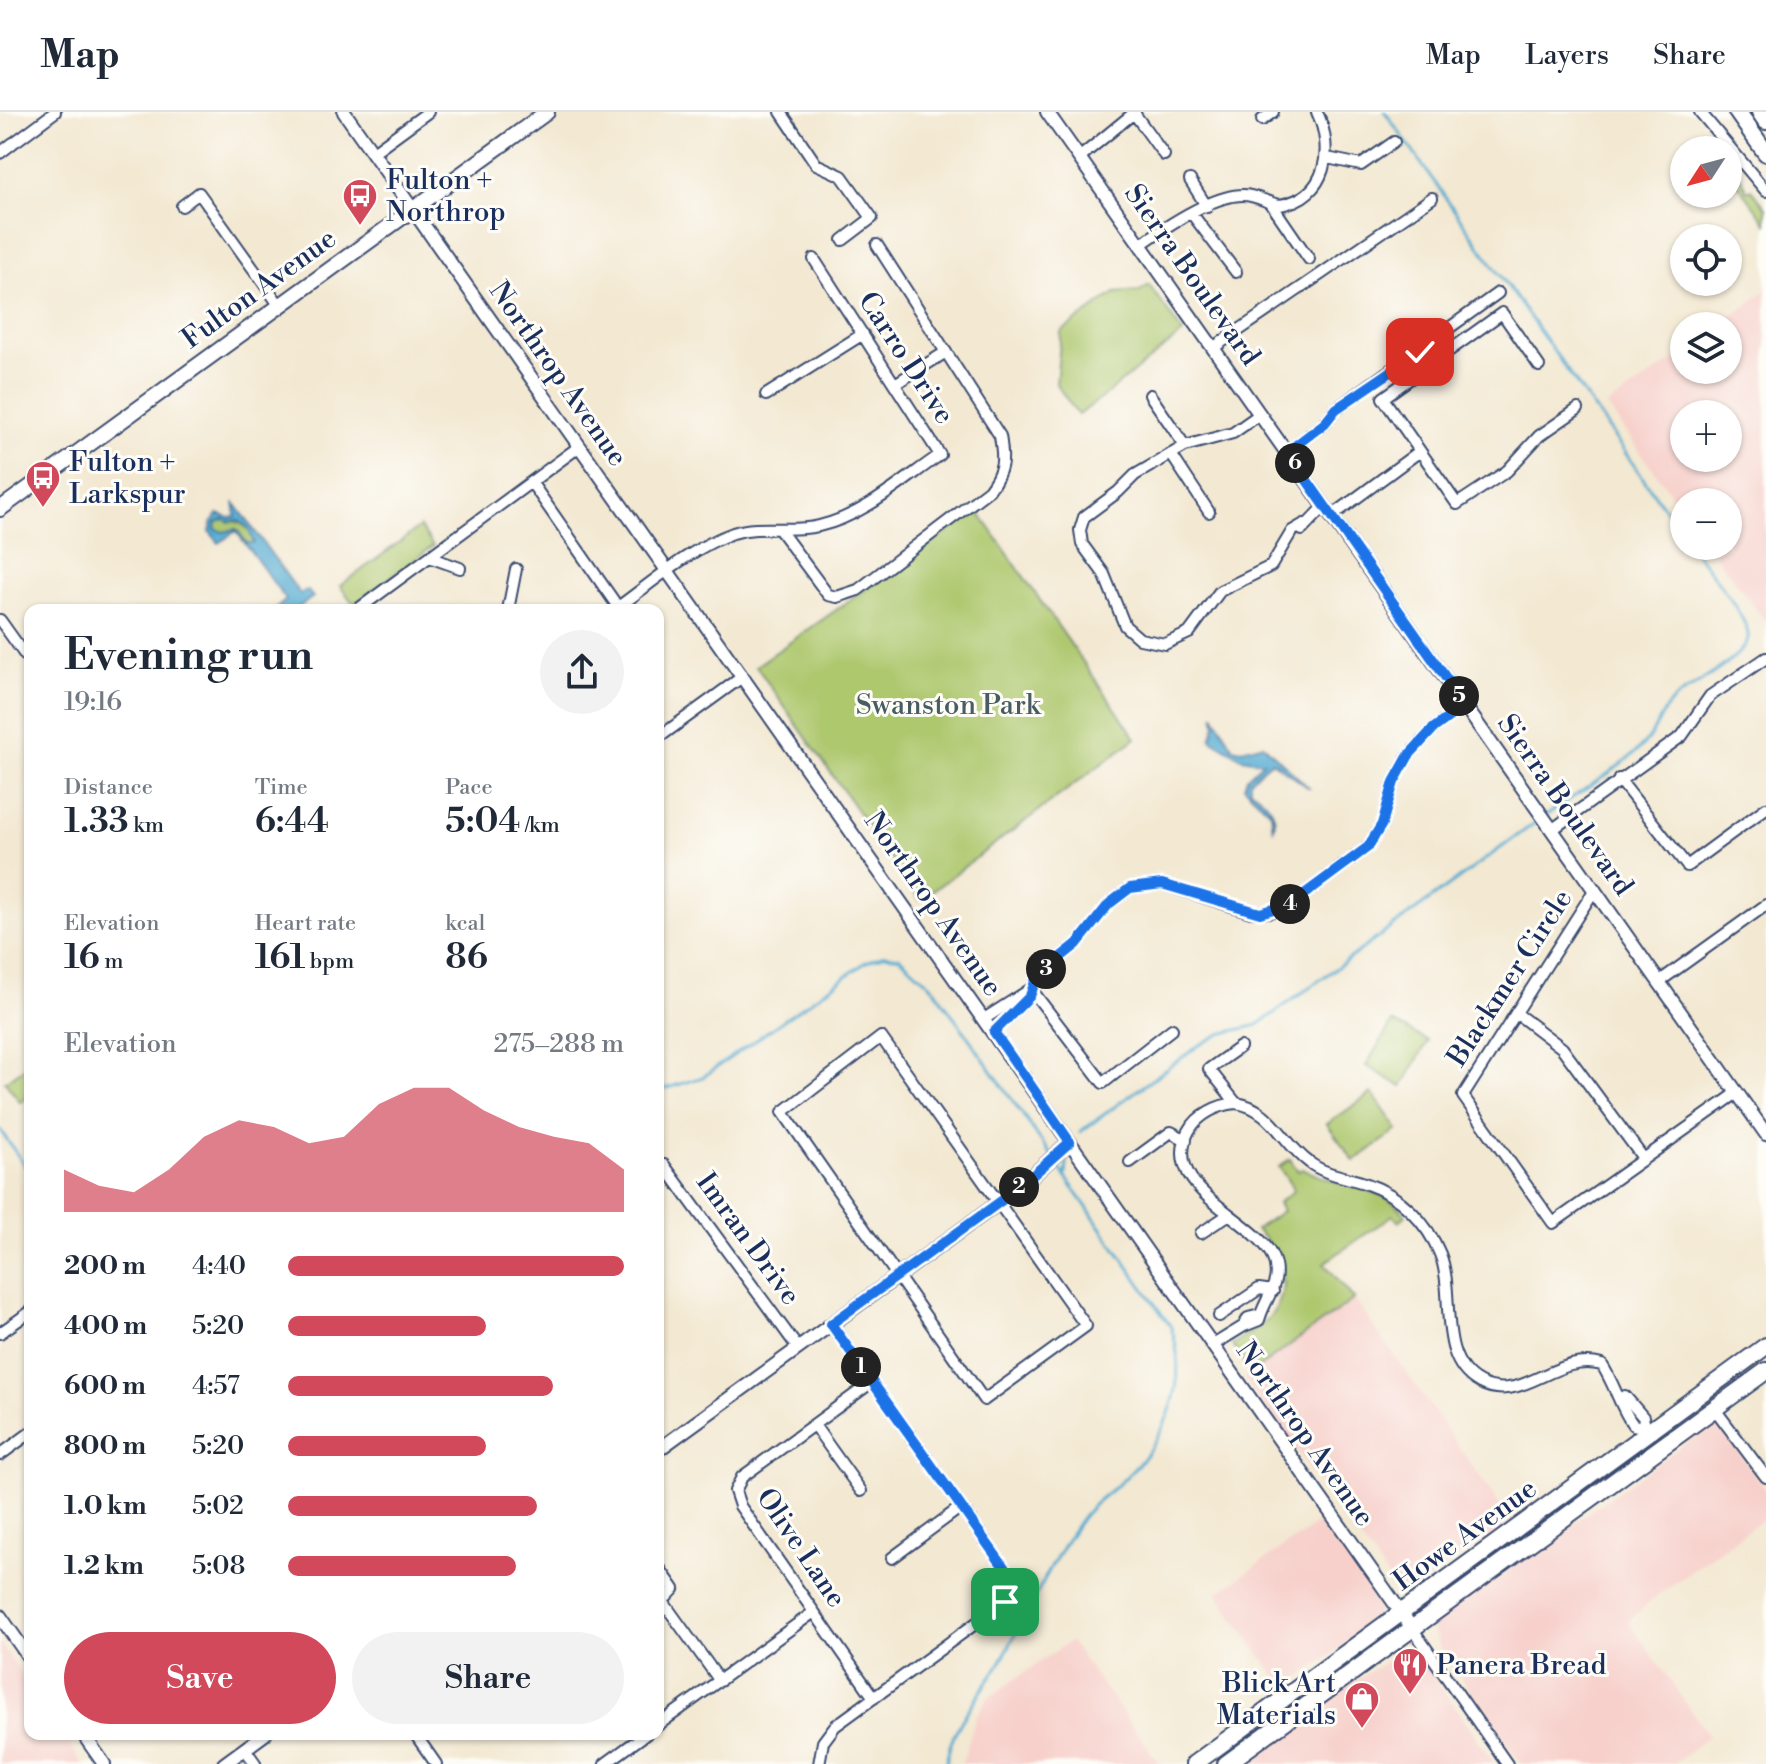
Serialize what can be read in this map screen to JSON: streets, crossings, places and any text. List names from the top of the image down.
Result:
{
  "streets": {
    "main road": ["Fulton Avenue", "Howe Avenue"],
    "street": [
      "Sierra Boulevard",
      "Carro Drive",
      "Northrop Avenue",
      "Blackmer Circle",
      "Imran Drive",
      "Olive Lane"
    ]
  },
  "crossings": [
    ["Sierra Boulevard", "Blackmer Circle"],
    ["Fulton Avenue", "Northrop Avenue"],
    ["Carro Drive", "Northrop Avenue"],
    ["Northrop Avenue", "Howe Avenue"]
  ],
  "parks": ["Swanston Park"],
  "places": {
    "bus stop": ["Fulton + Northrop", "Fulton + Larkspur"],
    "restaurant": ["Panera Bread"],
    "shop": ["Blick Art Materials"]
  },
  "north": "bottom left",
  "page": {
    "header": "Map",
    "nav": ["Map", "Layers", "Share"],
    "map_buttons": ["+", "−"],
    "pins": [
      "6",
      "5",
      "4",
      "3",
      "2",
      "1"
    ],
    "heading": ["Evening run", "19:16"],
    "stats": [
      ["Distance", "1.33 km"],
      ["Time", "6:44"],
      ["Pace", "5:04 /km"],
      ["Elevation", "16 m"],
      ["Heart rate", "161 bpm"],
      ["kcal", "86"]
    ],
    "chart": ["Elevation", "275–288 m"],
    "list": [
      {
        "name": "200 m",
        "note": "4:40"
      },
      {
        "name": "400 m",
        "note": "5:20"
      },
      {
        "name": "600 m",
        "note": "4:57"
      },
      {
        "name": "800 m",
        "note": "5:20"
      },
      {
        "name": "1.0 km",
        "note": "5:02"
      },
      {
        "name": "1.2 km",
        "note": "5:08"
      }
    ],
    "buttons": ["Save", "Share"]
  }
}
